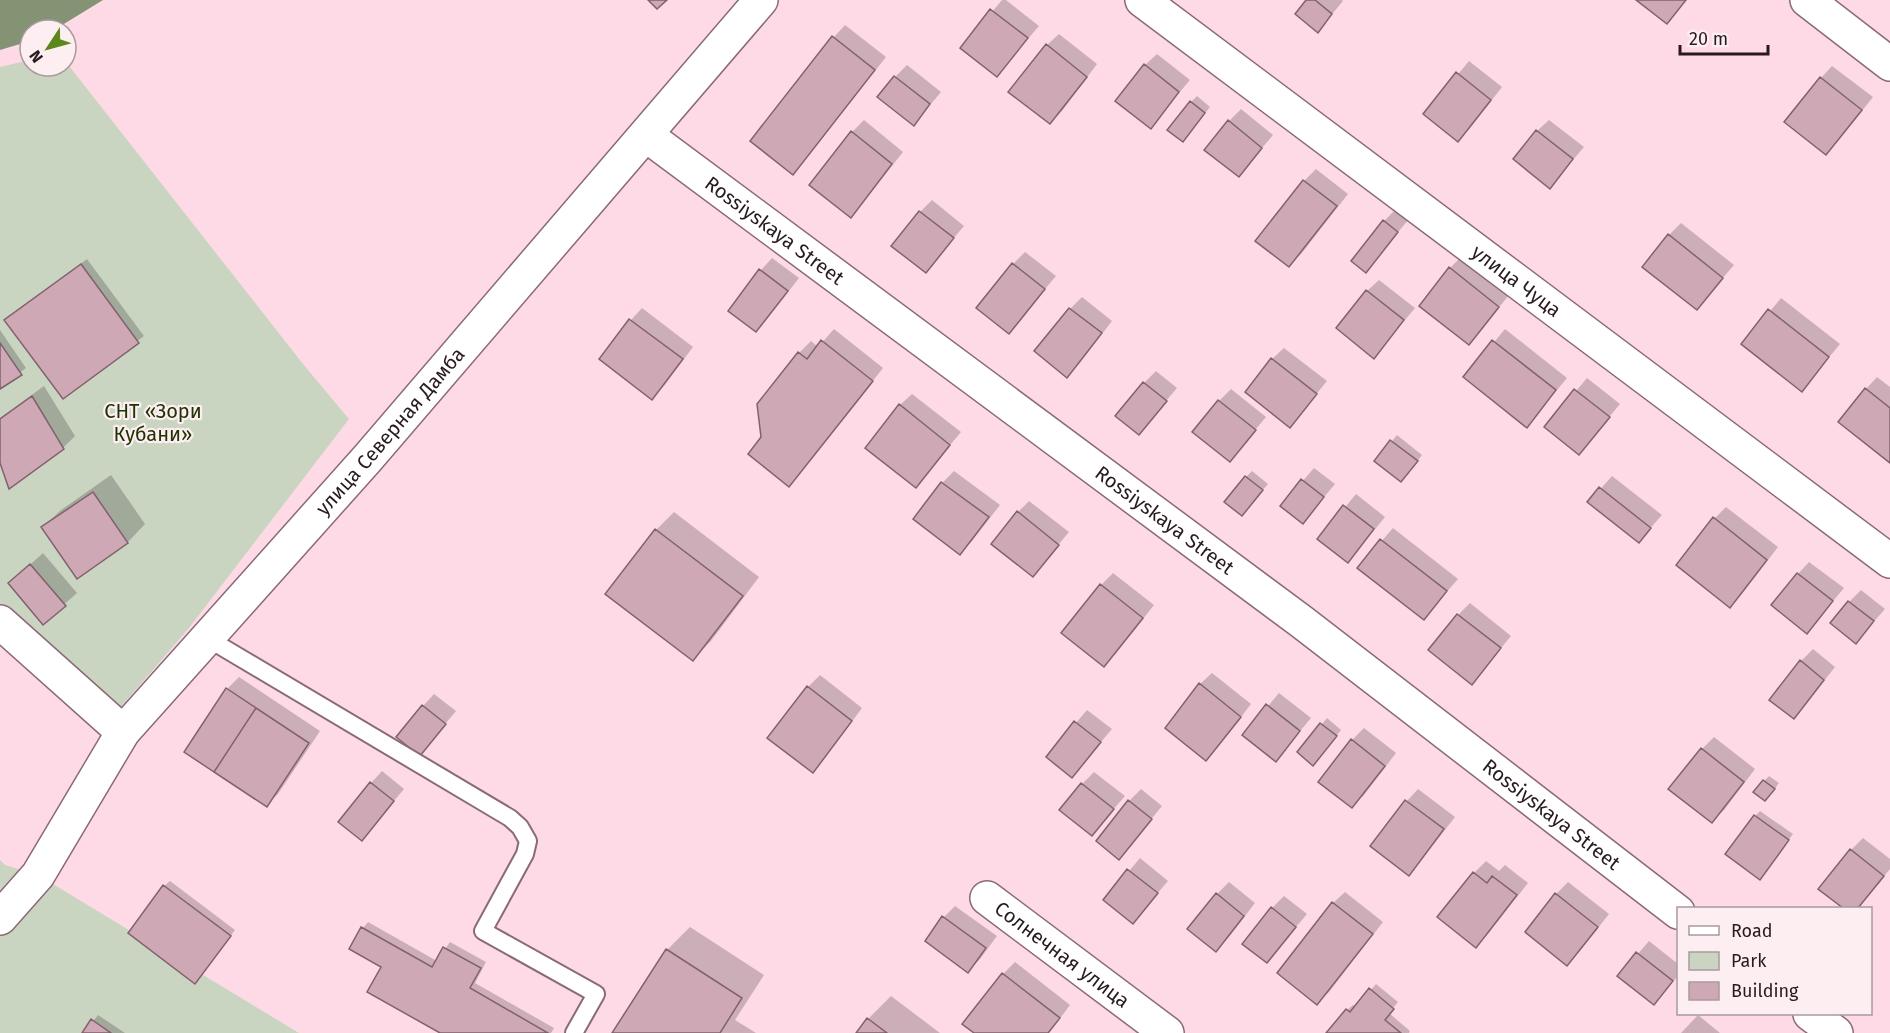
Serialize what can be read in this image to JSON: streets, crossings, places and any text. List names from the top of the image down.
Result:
{
  "streets": {
    "street": [
      "Rossiyskaya Street",
      "улица Чуца",
      "улица Северная Дамба",
      "Солнечная улица"
    ]
  },
  "crossings": [
    ["Rossiyskaya Street", "улица Северная Дамба"]
  ],
  "parks": ["СНТ «Зори Кубани»"],
  "legend": ["Road", "Park", "Building"],
  "scale_bar": "20 m",
  "north": "bottom left"
}
